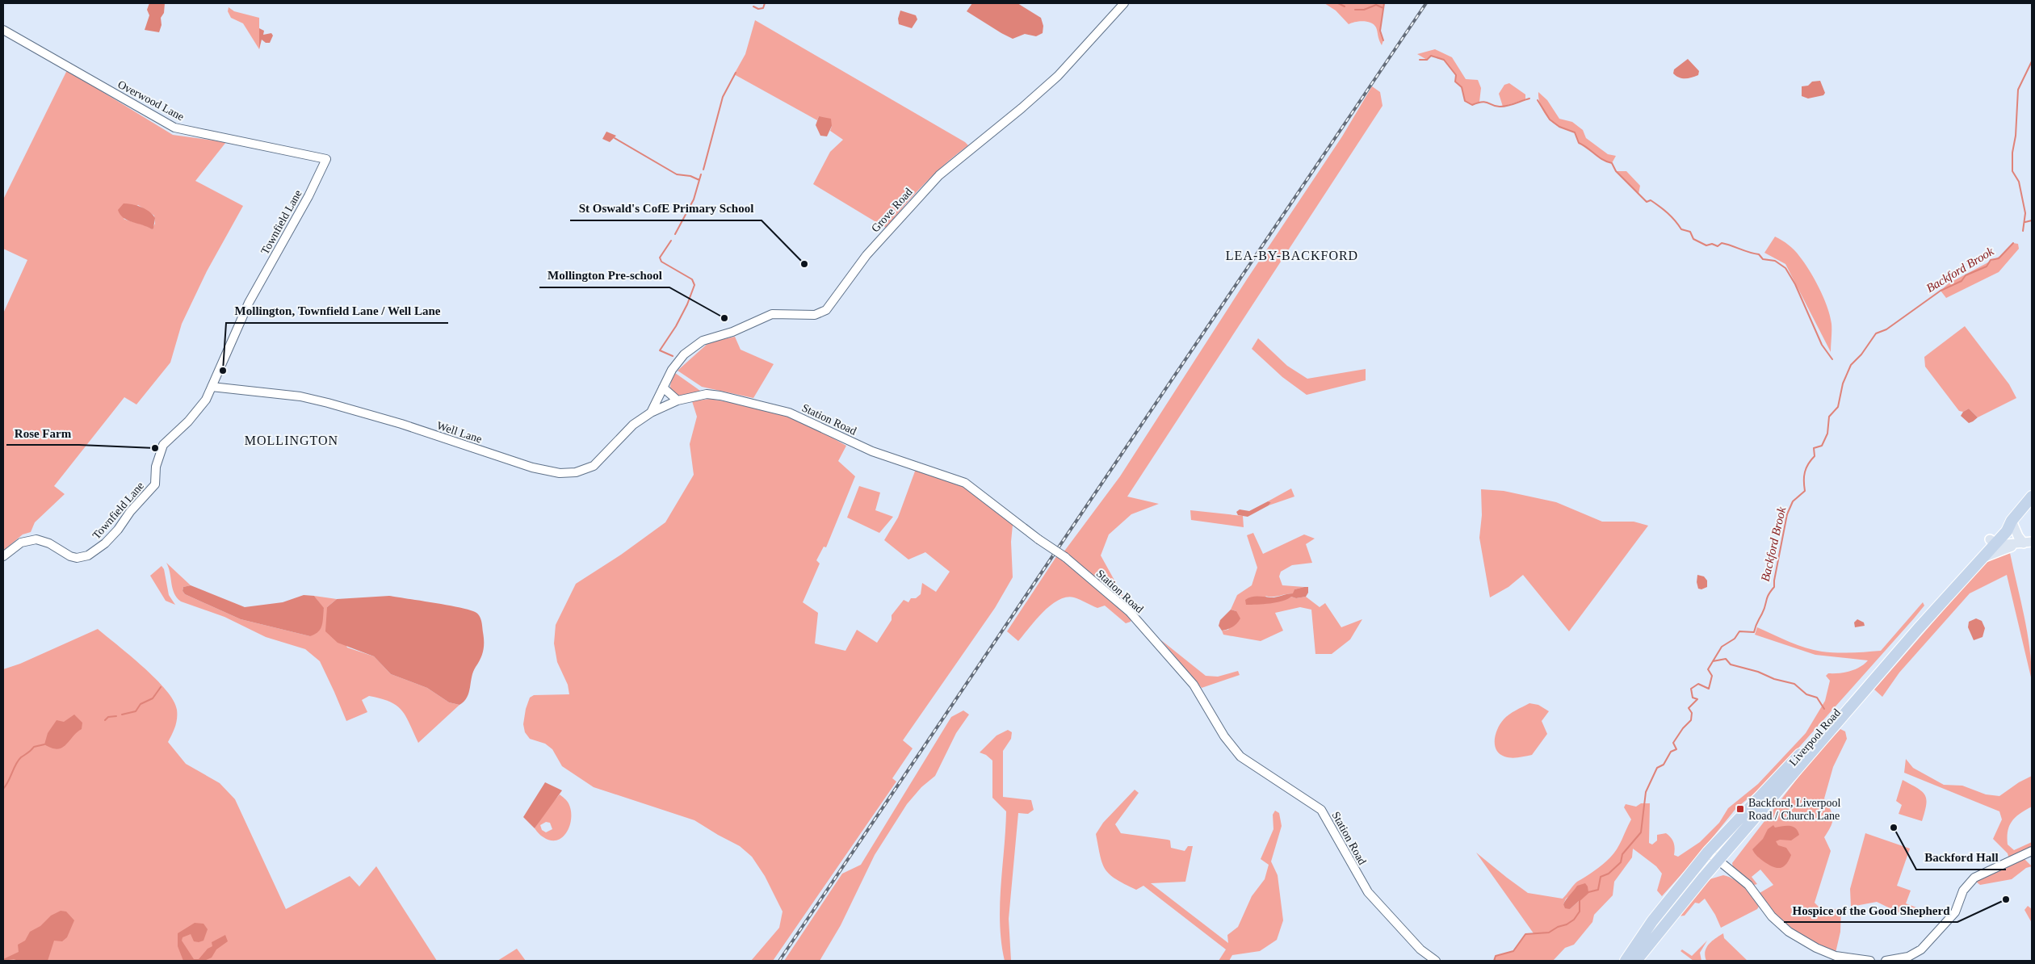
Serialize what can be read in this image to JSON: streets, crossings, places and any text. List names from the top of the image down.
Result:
{
  "streets": {
    "highway": ["Liverpool Road"],
    "street": [
      "Overwood Lane",
      "Grove Road",
      "Townfield Lane",
      "Station Road",
      "Well Lane"
    ]
  },
  "crossings": [
    ["Overwood Lane", "Townfield Lane"],
    ["Grove Road", "Well Lane"],
    ["Townfield Lane", "Well Lane"],
    ["Station Road", "Well Lane"]
  ],
  "districts": ["LEA-BY-BACKFORD", "MOLLINGTON"],
  "water": ["Backford Brook"],
  "places": {
    "other": [
      "St Oswald's CofE Primary School",
      "Mollington Pre-school",
      "Mollington, Townfield Lane / Well Lane",
      "Rose Farm",
      "Backford Hall",
      "Hospice of the Good Shepherd"
    ],
    "transit": ["Backford, Liverpool Road / Church Lane"]
  }
}
